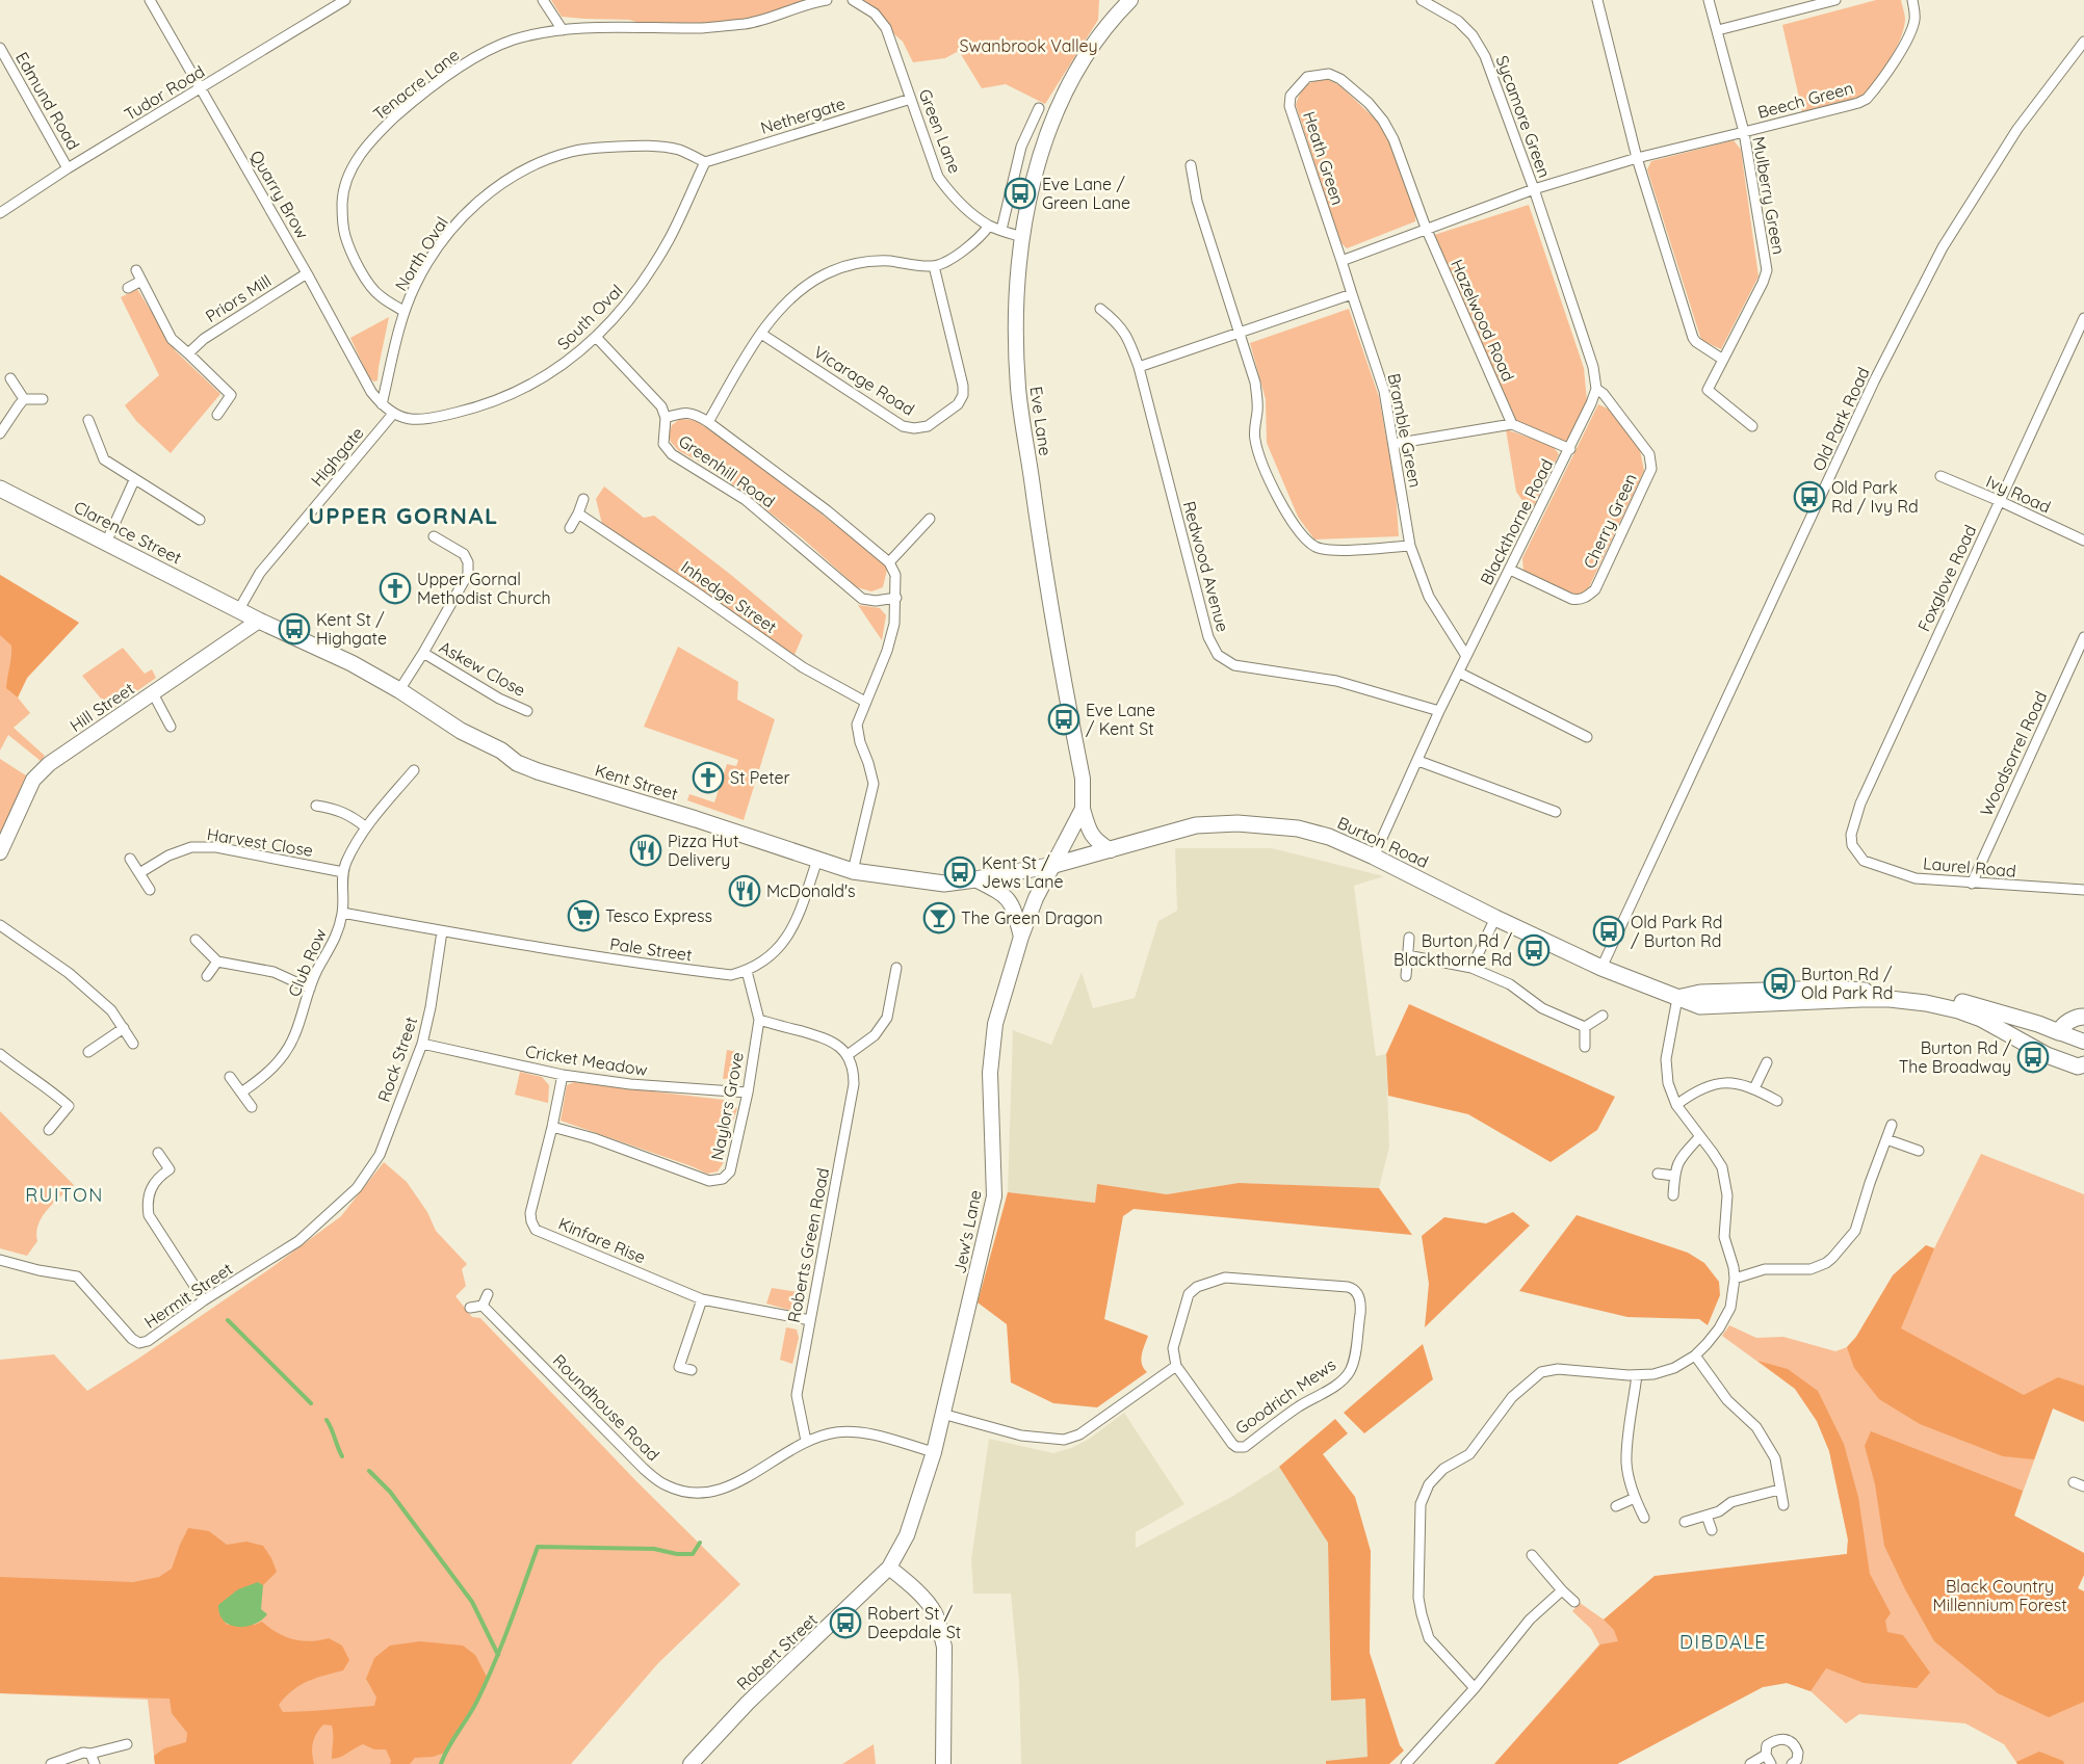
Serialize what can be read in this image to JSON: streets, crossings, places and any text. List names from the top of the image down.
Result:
{
  "streets": {
    "main road": ["Clarence Street", "Kent Street", "Burton Road"],
    "street": [
      "Tenacre Lane",
      "Tudor Road",
      "Beech Green",
      "Edmund Road",
      "Nethergate",
      "Sycamore Green",
      "Green Lane",
      "Heath Green",
      "Quarry Brow",
      "Mulberry Green",
      "North Oval",
      "Priors Mill",
      "South Oval",
      "Hazelwood Road",
      "Vicarage Road",
      "Old Park Road",
      "Eve Lane",
      "Bramble Green",
      "Highgate",
      "Greenhill Road",
      "Ivy Road",
      "Cherry Green",
      "Blackthorne Road",
      "Redwood Avenue",
      "Foxglove Road",
      "Inhedge Street",
      "Askew Close",
      "Hill Street",
      "Woodsorrel Road",
      "Harvest Close",
      "Laurel Road",
      "Pale Street",
      "Club Row",
      "Rock Street",
      "Cricket Meadow",
      "Naylors Grove",
      "Jew's Lane",
      "Kinfare Rise",
      "Roberts Green Road",
      "Hermit Street",
      "Goodrich Mews",
      "Roundhouse Road",
      "Robert Street"
    ]
  },
  "crossings": [
    ["Tenacre Lane", "North Oval"],
    ["Tudor Road", "Edmund Road"],
    ["Tudor Road", "Quarry Brow"],
    ["Beech Green", "Mulberry Green"],
    ["Nethergate", "Green Lane"],
    ["Nethergate", "North Oval"],
    ["Nethergate", "South Oval"],
    ["Sycamore Green", "Mulberry Green"],
    ["Green Lane", "Eve Lane"],
    ["Heath Green", "Hazelwood Road"],
    ["Heath Green", "Bramble Green"],
    ["Quarry Brow", "North Oval"],
    ["Quarry Brow", "Priors Mill"],
    ["North Oval", "South Oval"],
    ["South Oval", "Highgate"],
    ["Old Park Road", "Burton Road"],
    ["Eve Lane", "Kent Street"],
    ["Eve Lane", "Burton Road"],
    ["Eve Lane", "Jew's Lane"],
    ["Bramble Green", "Blackthorne Road"],
    ["Highgate", "Clarence Street"],
    ["Highgate", "Kent Street"],
    ["Ivy Road", "Foxglove Road"],
    ["Cherry Green", "Blackthorne Road"],
    ["Blackthorne Road", "Redwood Avenue"],
    ["Blackthorne Road", "Burton Road"],
    ["Clarence Street", "Kent Street"],
    ["Foxglove Road", "Laurel Road"],
    ["Hill Street", "Kent Street"],
    ["Woodsorrel Road", "Laurel Road"],
    ["Kent Street", "Burton Road"],
    ["Kent Street", "Pale Street"],
    ["Kent Street", "Jew's Lane"],
    ["Harvest Close", "Club Row"],
    ["Burton Road", "Jew's Lane"],
    ["Pale Street", "Club Row"],
    ["Pale Street", "Rock Street"],
    ["Pale Street", "Naylors Grove"],
    ["Rock Street", "Cricket Meadow"],
    ["Rock Street", "Hermit Street"],
    ["Cricket Meadow", "Naylors Grove"],
    ["Cricket Meadow", "Kinfare Rise"],
    ["Naylors Grove", "Kinfare Rise"],
    ["Jew's Lane", "Roundhouse Road"],
    ["Jew's Lane", "Robert Street"],
    ["Kinfare Rise", "Roberts Green Road"],
    ["Roberts Green Road", "Roundhouse Road"]
  ],
  "districts": ["UPPER GORNAL", "RUITON", "DIBDALE"],
  "parks": ["Swanbrook Valley", "Black Country Millennium Forest"],
  "places": {
    "bus stop": [
      "Eve Lane / Green Lane",
      "Old Park Rd / Ivy Rd",
      "Kent St / Highgate",
      "Eve Lane / Kent St",
      "Kent St / Jews Lane",
      "Old Park Rd / Burton Rd",
      "Burton Rd / Blackthorne Rd",
      "Burton Rd / Old Park Rd",
      "Burton Rd / The Broadway",
      "Robert St / Deepdale St"
    ],
    "church": ["Upper Gornal Methodist Church", "St Peter"],
    "restaurant": ["Pizza Hut Delivery", "McDonald's"],
    "supermarket": ["Tesco Express"],
    "bar": ["The Green Dragon"]
  }
}
